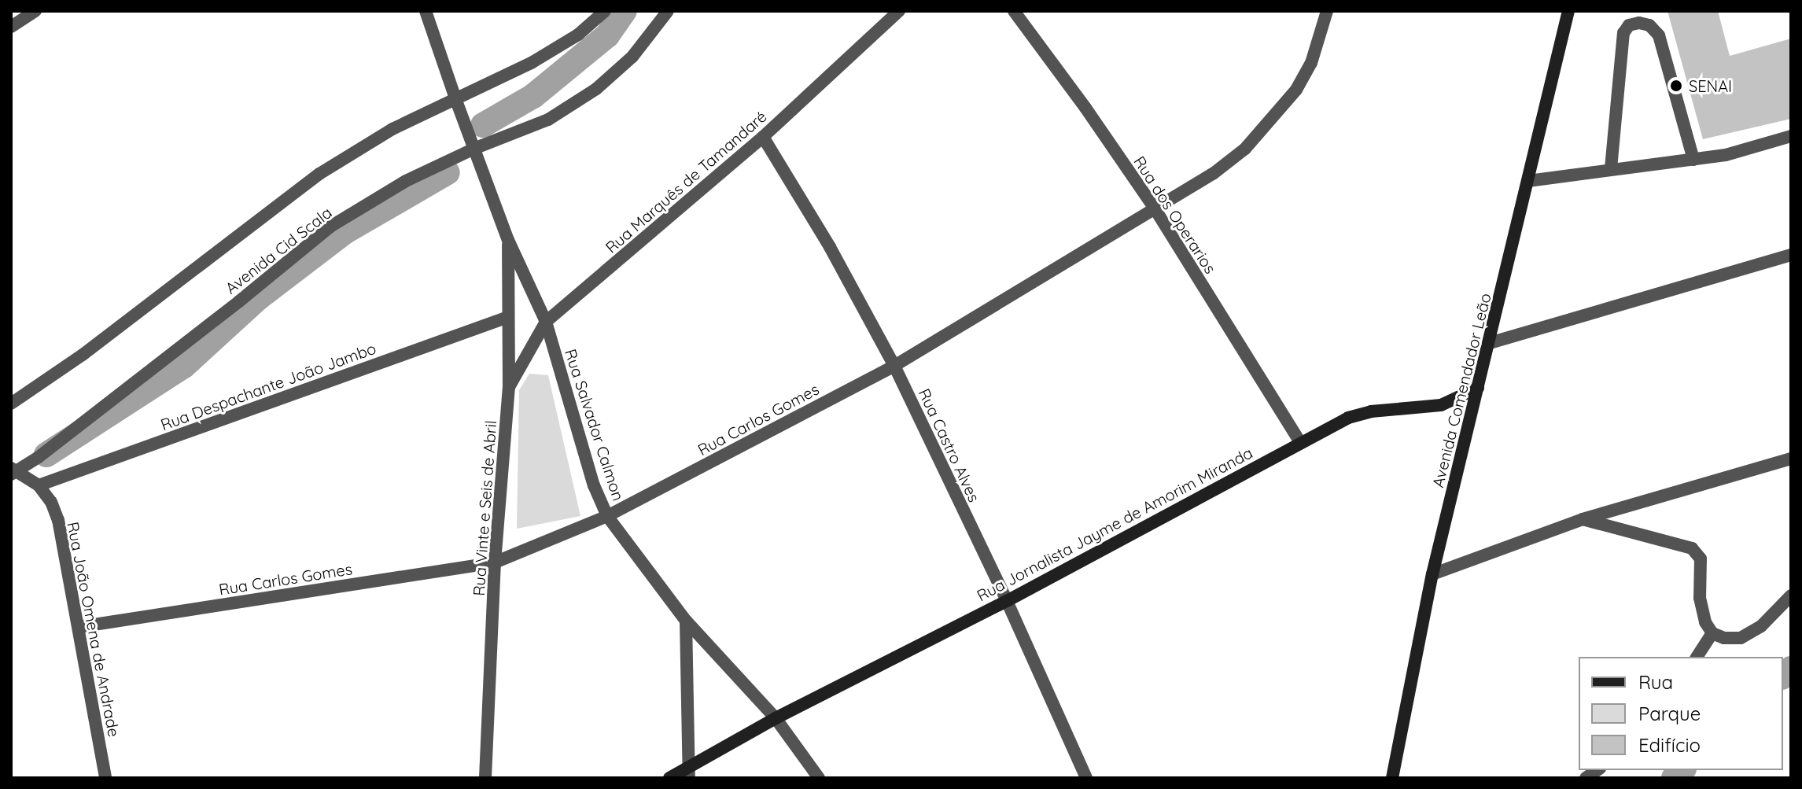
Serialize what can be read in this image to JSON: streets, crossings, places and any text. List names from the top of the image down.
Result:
{
  "streets": {
    "main road": ["Avenida Comendador Leão", "Rua Jornalista Jayme de Amorim Miranda"],
    "street": [
      "Rua Marquês de Tamandaré",
      "Rua dos Operarios",
      "Avenida Cid Scala",
      "Rua Despachante João Jambo",
      "Rua Carlos Gomes",
      "Rua Salvador Calmon",
      "Rua Castro Alves",
      "Rua Vinte e Seis de Abril",
      "Rua João Omena de Andrade"
    ]
  },
  "crossings": [
    ["Rua Marquês de Tamandaré", "Rua Salvador Calmon"],
    ["Rua Marquês de Tamandaré", "Rua Castro Alves"],
    ["Rua Marquês de Tamandaré", "Rua Vinte e Seis de Abril"],
    ["Rua dos Operarios", "Rua Carlos Gomes"],
    ["Rua dos Operarios", "Rua Jornalista Jayme de Amorim Miranda"],
    ["Avenida Cid Scala", "Rua Salvador Calmon"],
    ["Avenida Cid Scala", "Rua João Omena de Andrade"],
    ["Rua Despachante João Jambo", "Rua Vinte e Seis de Abril"],
    ["Rua Despachante João Jambo", "Rua João Omena de Andrade"],
    ["Avenida Comendador Leão", "Rua Jornalista Jayme de Amorim Miranda"],
    ["Rua Carlos Gomes", "Rua Salvador Calmon"],
    ["Rua Carlos Gomes", "Rua Castro Alves"],
    ["Rua Carlos Gomes", "Rua Vinte e Seis de Abril"],
    ["Rua Carlos Gomes", "Rua João Omena de Andrade"],
    ["Rua Salvador Calmon", "Rua Vinte e Seis de Abril"],
    ["Rua Salvador Calmon", "Rua Jornalista Jayme de Amorim Miranda"],
    ["Rua Castro Alves", "Rua Jornalista Jayme de Amorim Miranda"]
  ],
  "places": ["SENAI"],
  "legend": ["Rua", "Parque", "Edifício"]
}
